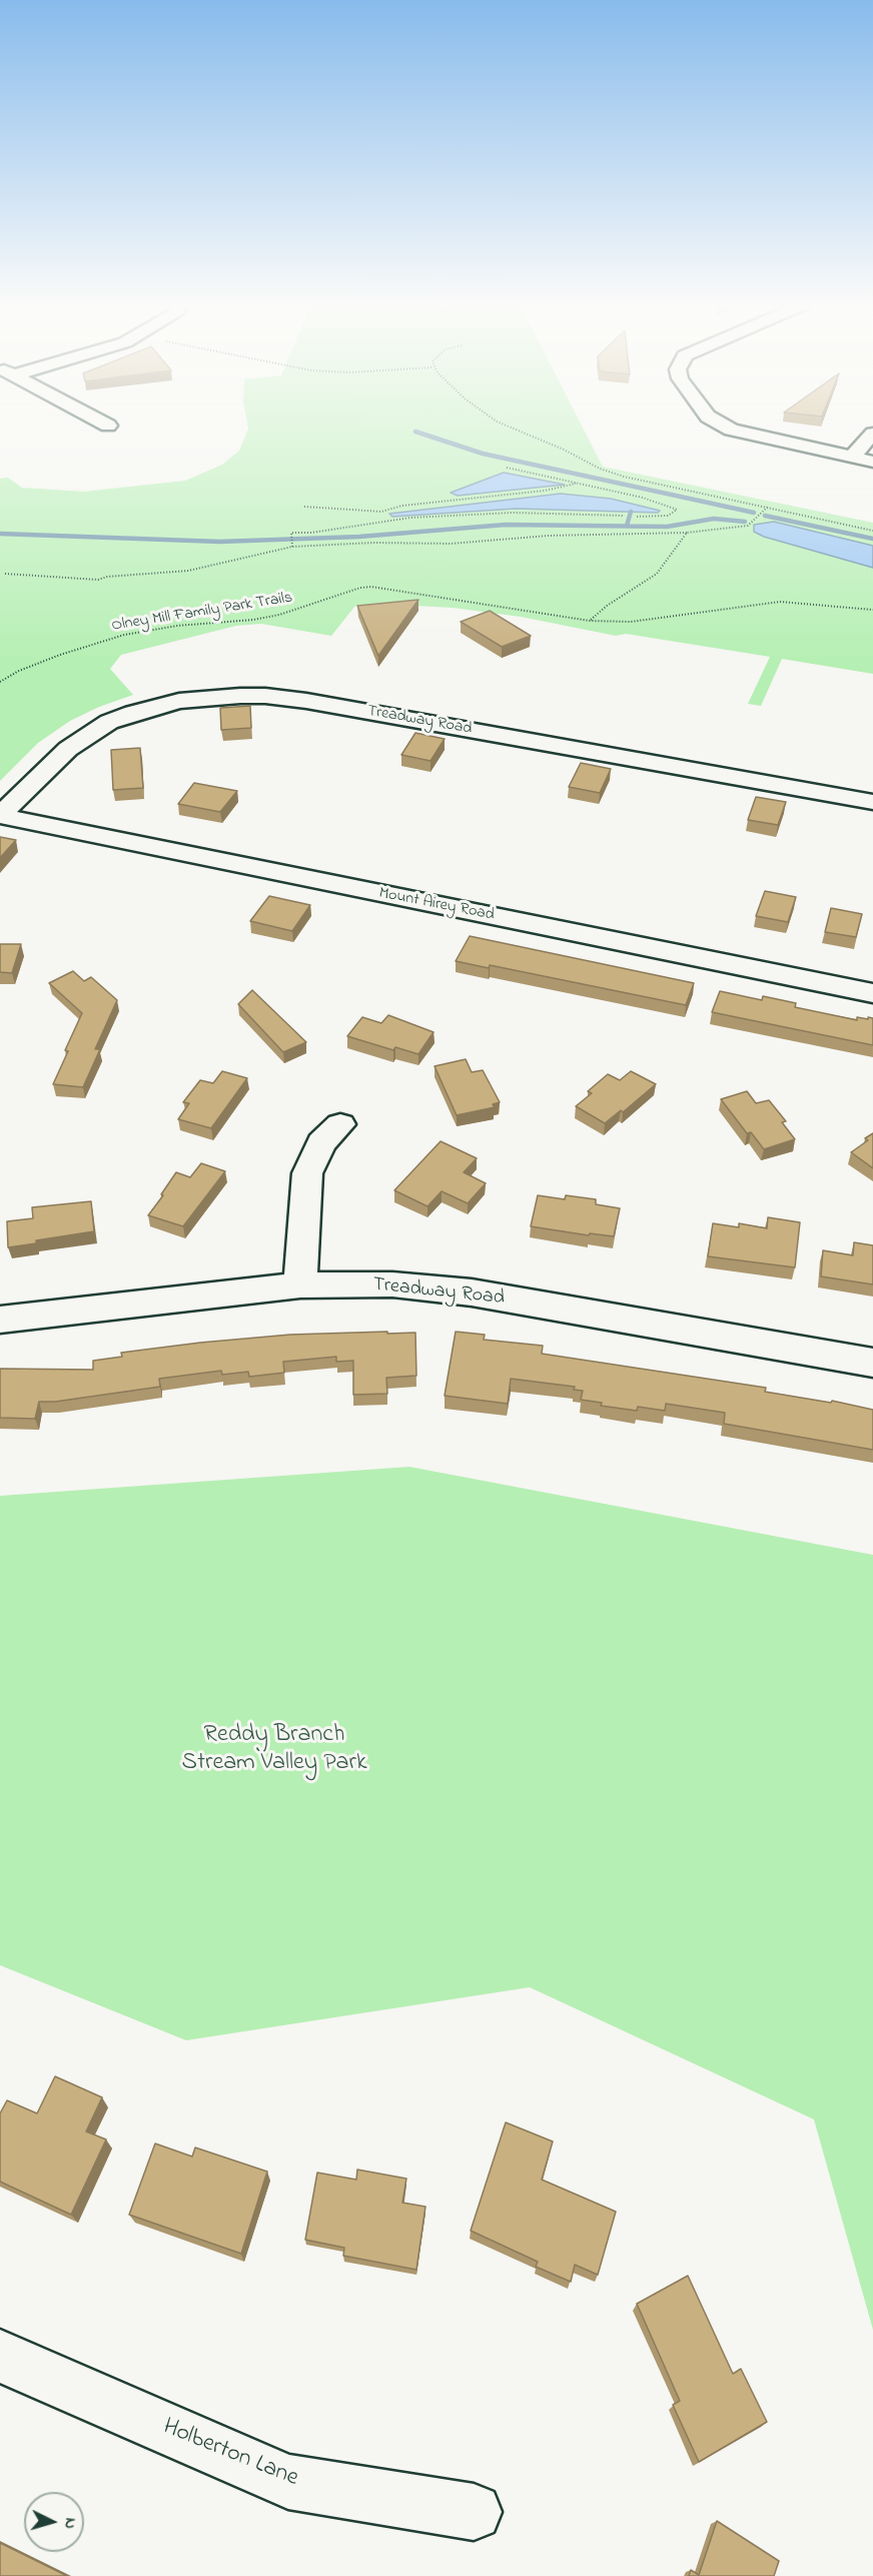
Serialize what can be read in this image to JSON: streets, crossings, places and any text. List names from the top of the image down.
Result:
{
  "streets": {
    "street": ["Treadway Road", "Mount Airey Road", "Holberton Lane"],
    "path": ["Olney Mill Family Park Trails"]
  },
  "crossings": [
    ["Treadway Road", "Mount Airey Road"]
  ],
  "parks": ["Reddy Branch Stream Valley Park"],
  "north": "right"
}
